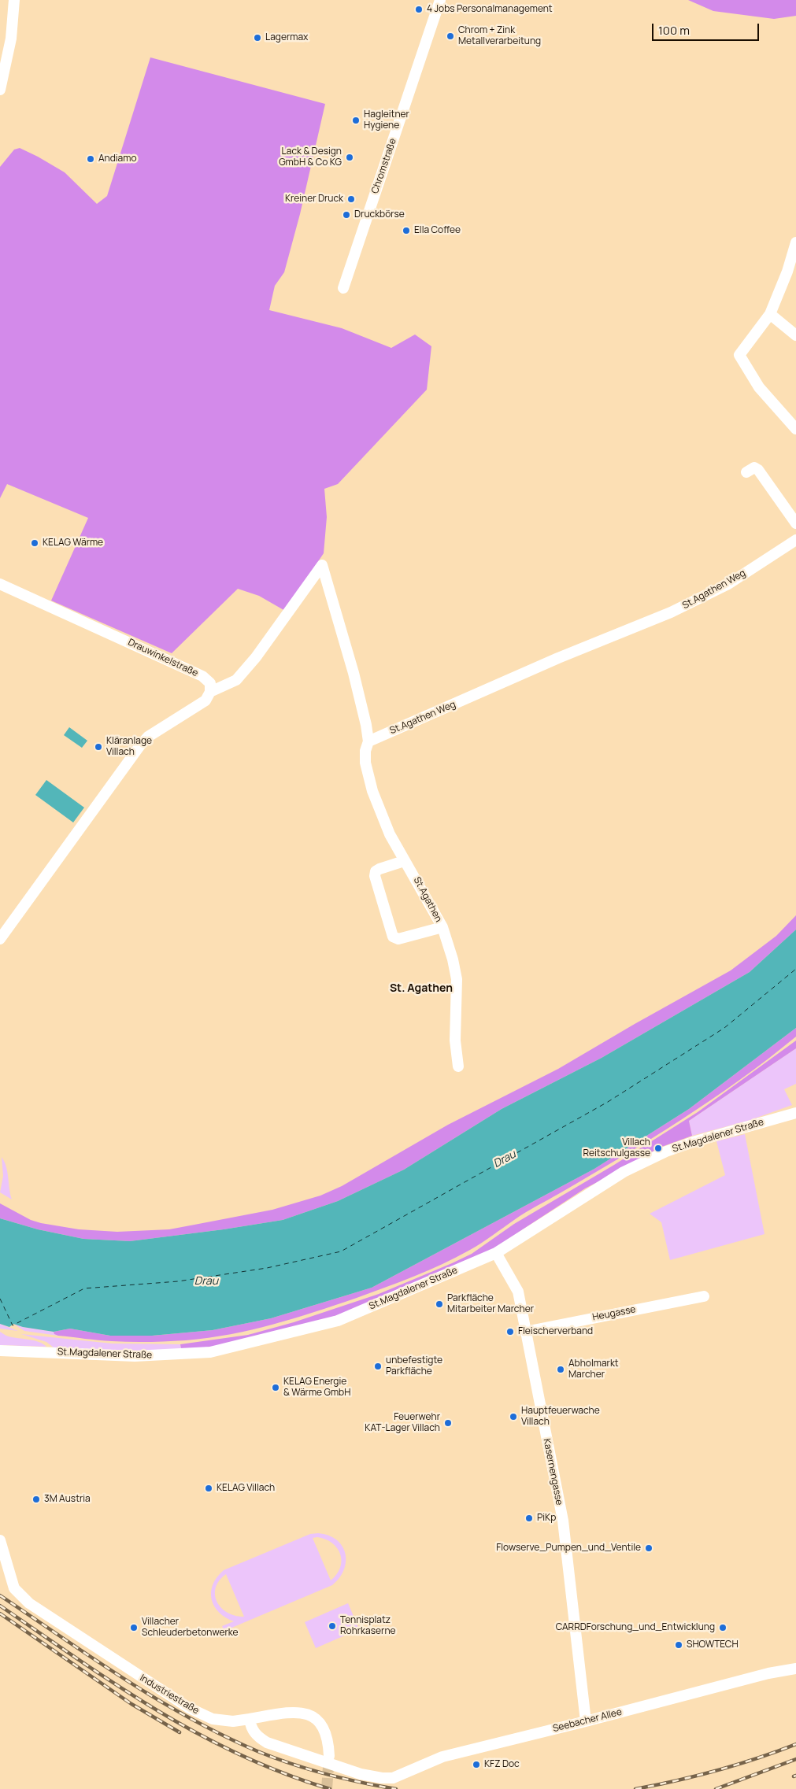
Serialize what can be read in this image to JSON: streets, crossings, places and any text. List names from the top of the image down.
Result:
{
  "streets": {
    "street": [
      "Chromstraße",
      "St.Agathen Weg",
      "Drauwinkelstraße",
      "St.Agathen",
      "St.Magdalener Straße",
      "Heugasse",
      "Kasernengasse",
      "Industriestraße",
      "Seebacher Allee"
    ]
  },
  "crossings": [
    ["St.Agathen Weg", "St.Agathen"],
    ["St.Magdalener Straße", "Kasernengasse"],
    ["Heugasse", "Kasernengasse"],
    ["Kasernengasse", "Seebacher Allee"],
    ["Industriestraße", "Seebacher Allee"]
  ],
  "districts": ["St. Agathen"],
  "water": ["Drau"],
  "places": [
    "4 Jobs Personalmanagement",
    "Chrom + Zink Metallverarbeitung",
    "Lagermax",
    "Hagleitner Hygiene",
    "Lack & Design GmbH & Co KG",
    "Andiamo",
    "Kreiner Druck",
    "Druckbörse",
    "Ella Coffee",
    "KELAG Wärme",
    "Kläranlage Villach",
    "Villach Reitschulgasse",
    "Parkfläche Mitarbeiter Marcher",
    "Fleischerverband",
    "unbefestigte Parkfläche",
    "Abholmarkt Marcher",
    "KELAG Energie & Wärme GmbH",
    "Hauptfeuerwache Villach",
    "Feuerwehr KAT-Lager Villach",
    "KELAG Villach",
    "3M Austria",
    "PiKp",
    "Flowserve_Pumpen_und_Ventile",
    "Tennisplatz Rohrkaserne",
    "Villacher Schleuderbetonwerke",
    "CARRDForschung_und_Entwicklung",
    "SHOWTECH",
    "KFZ Doc"
  ],
  "scale_bar": "100 m"
}
